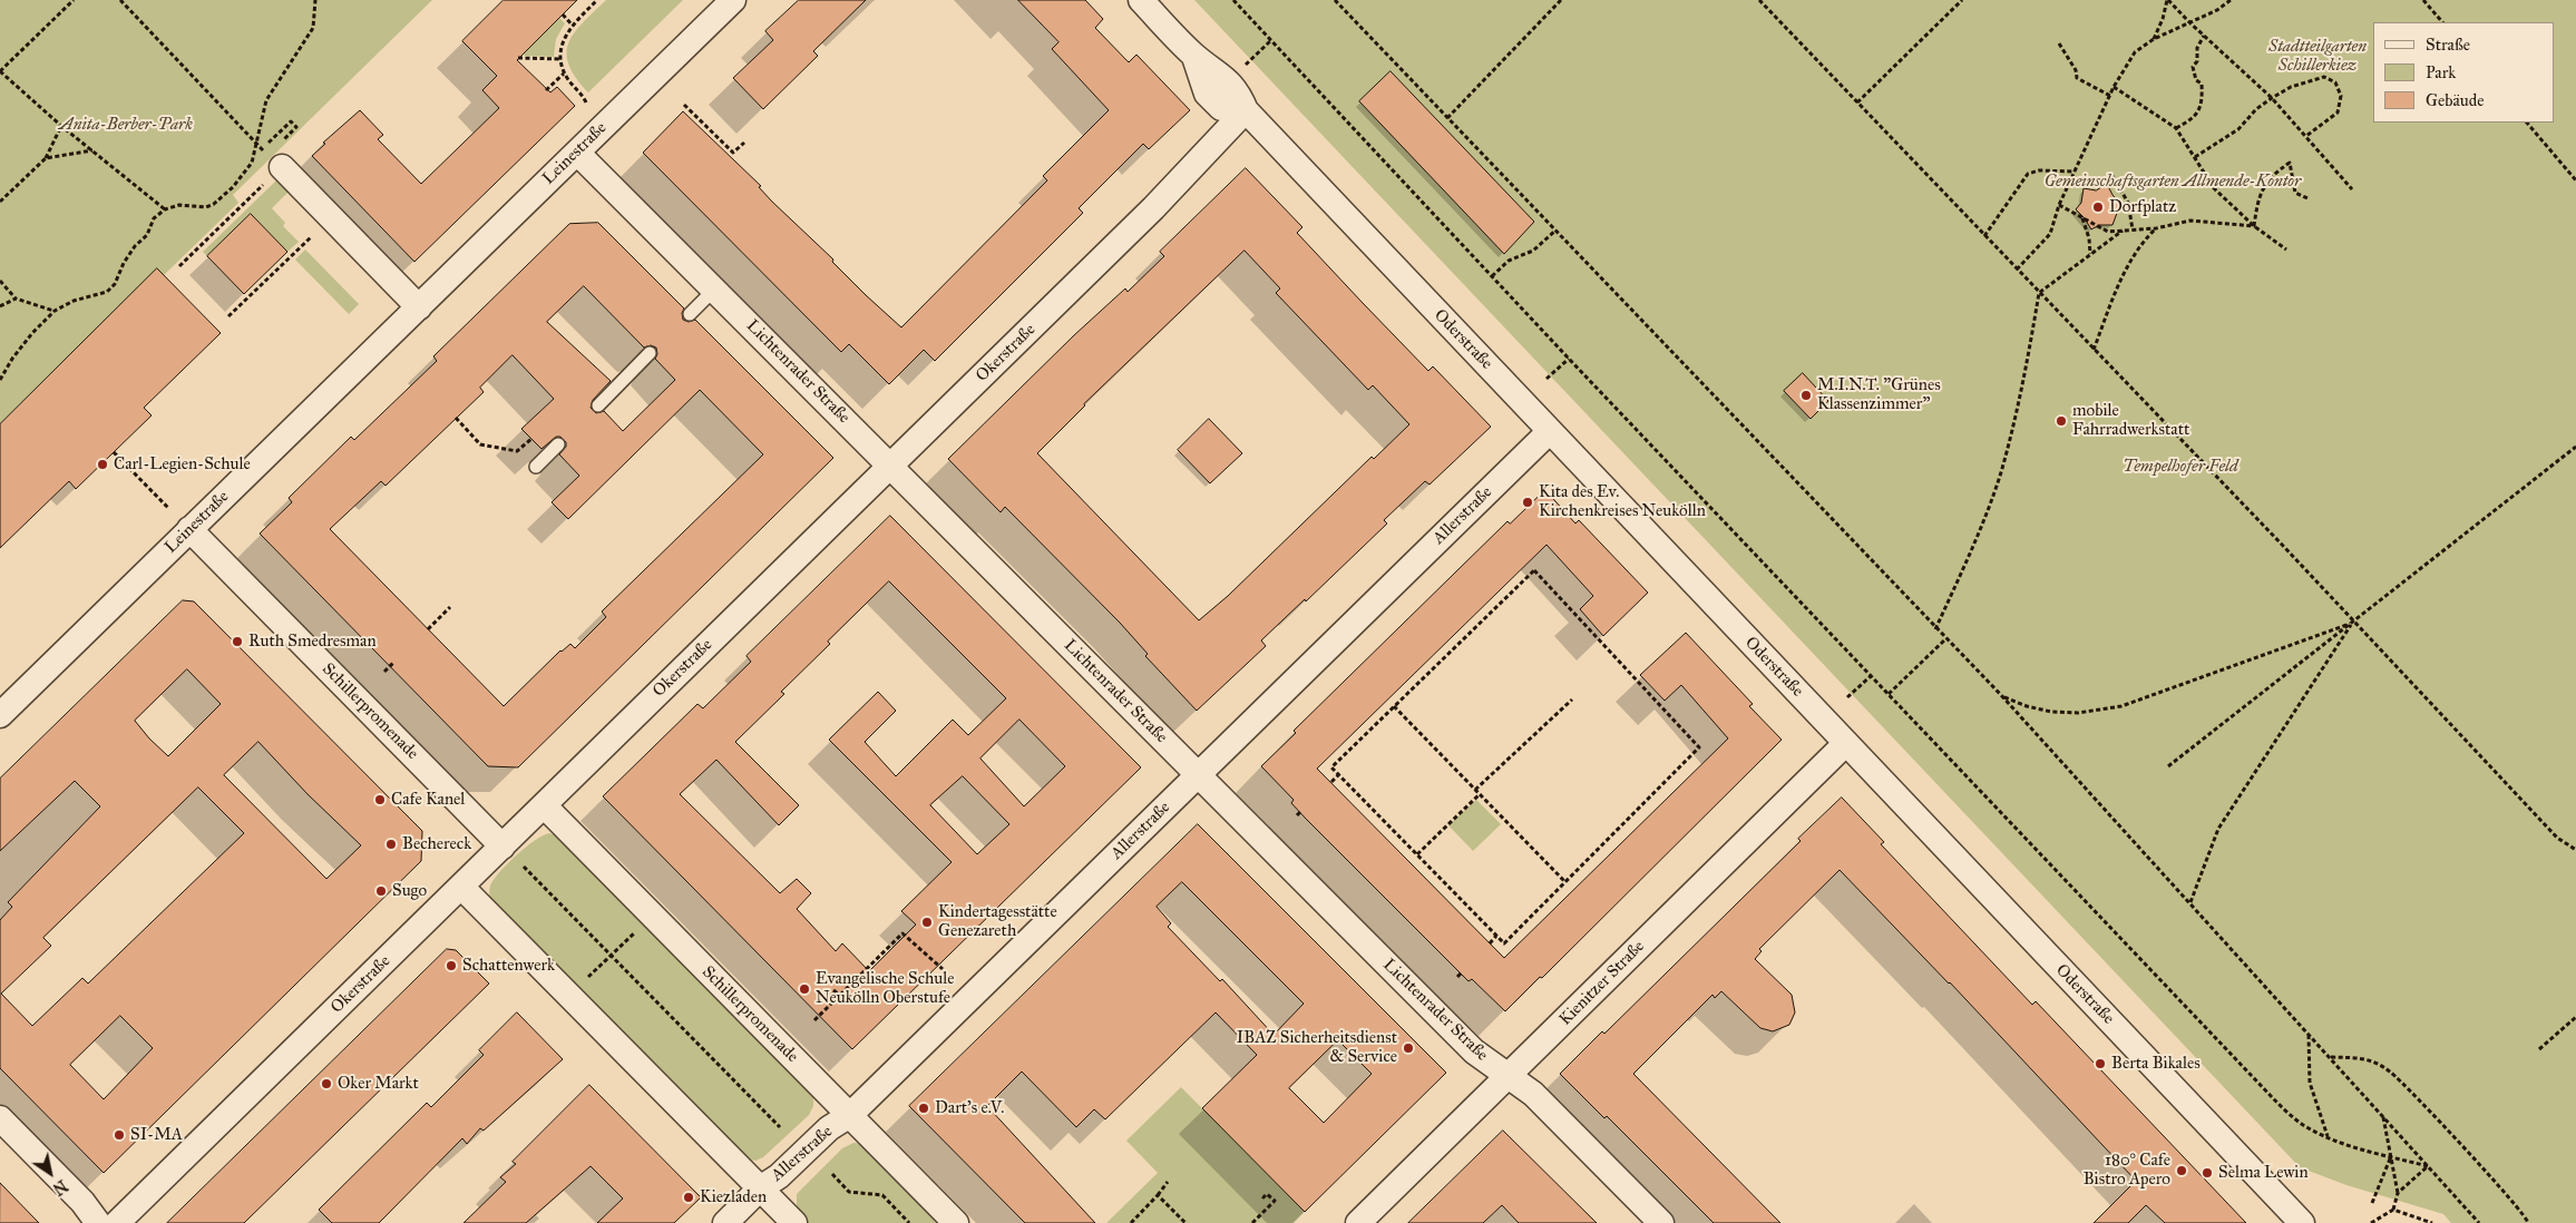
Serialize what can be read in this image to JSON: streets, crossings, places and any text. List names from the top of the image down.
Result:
{
  "streets": {
    "street": [
      "Leinestraße",
      "Oderstraße",
      "Okerstraße",
      "Lichtenrader Straße",
      "Allerstraße",
      "Schillerpromenade",
      "Kienitzer Straße"
    ]
  },
  "crossings": [
    ["Leinestraße", "Lichtenrader Straße"],
    ["Leinestraße", "Schillerpromenade"],
    ["Oderstraße", "Okerstraße"],
    ["Oderstraße", "Allerstraße"],
    ["Oderstraße", "Kienitzer Straße"],
    ["Okerstraße", "Lichtenrader Straße"],
    ["Okerstraße", "Schillerpromenade"],
    ["Lichtenrader Straße", "Allerstraße"],
    ["Lichtenrader Straße", "Kienitzer Straße"],
    ["Allerstraße", "Schillerpromenade"]
  ],
  "parks": [
    "Stadtteilgarten Schillerkiez",
    "Anita-Berber-Park",
    "Gemeinschaftsgarten Allmende-Kontor",
    "Tempelhofer Feld"
  ],
  "places": [
    "Dorfplatz",
    "M.I.N.T. \"Grünes Klassenzimmer\"",
    "mobile Fahrradwerkstatt",
    "Carl-Legien-Schule",
    "Kita des Ev. Kirchenkreises Neukölln",
    "Ruth Smedresman",
    "Cafe Kanel",
    "Bechereck",
    "Sugo",
    "Kindertagesstätte Genezareth",
    "Schattenwerk",
    "Evangelische Schule Neukölln Oberstufe",
    "IBAZ Sicherheitsdienst & Service",
    "Berta Bikales",
    "Oker Markt",
    "Dart's e.V.",
    "SI-MA",
    "180° Cafe Bistro Apero",
    "Selma Lewin",
    "Kiezladen"
  ],
  "legend": ["Straße", "Park", "Gebäude"],
  "north": "bottom right"
}
